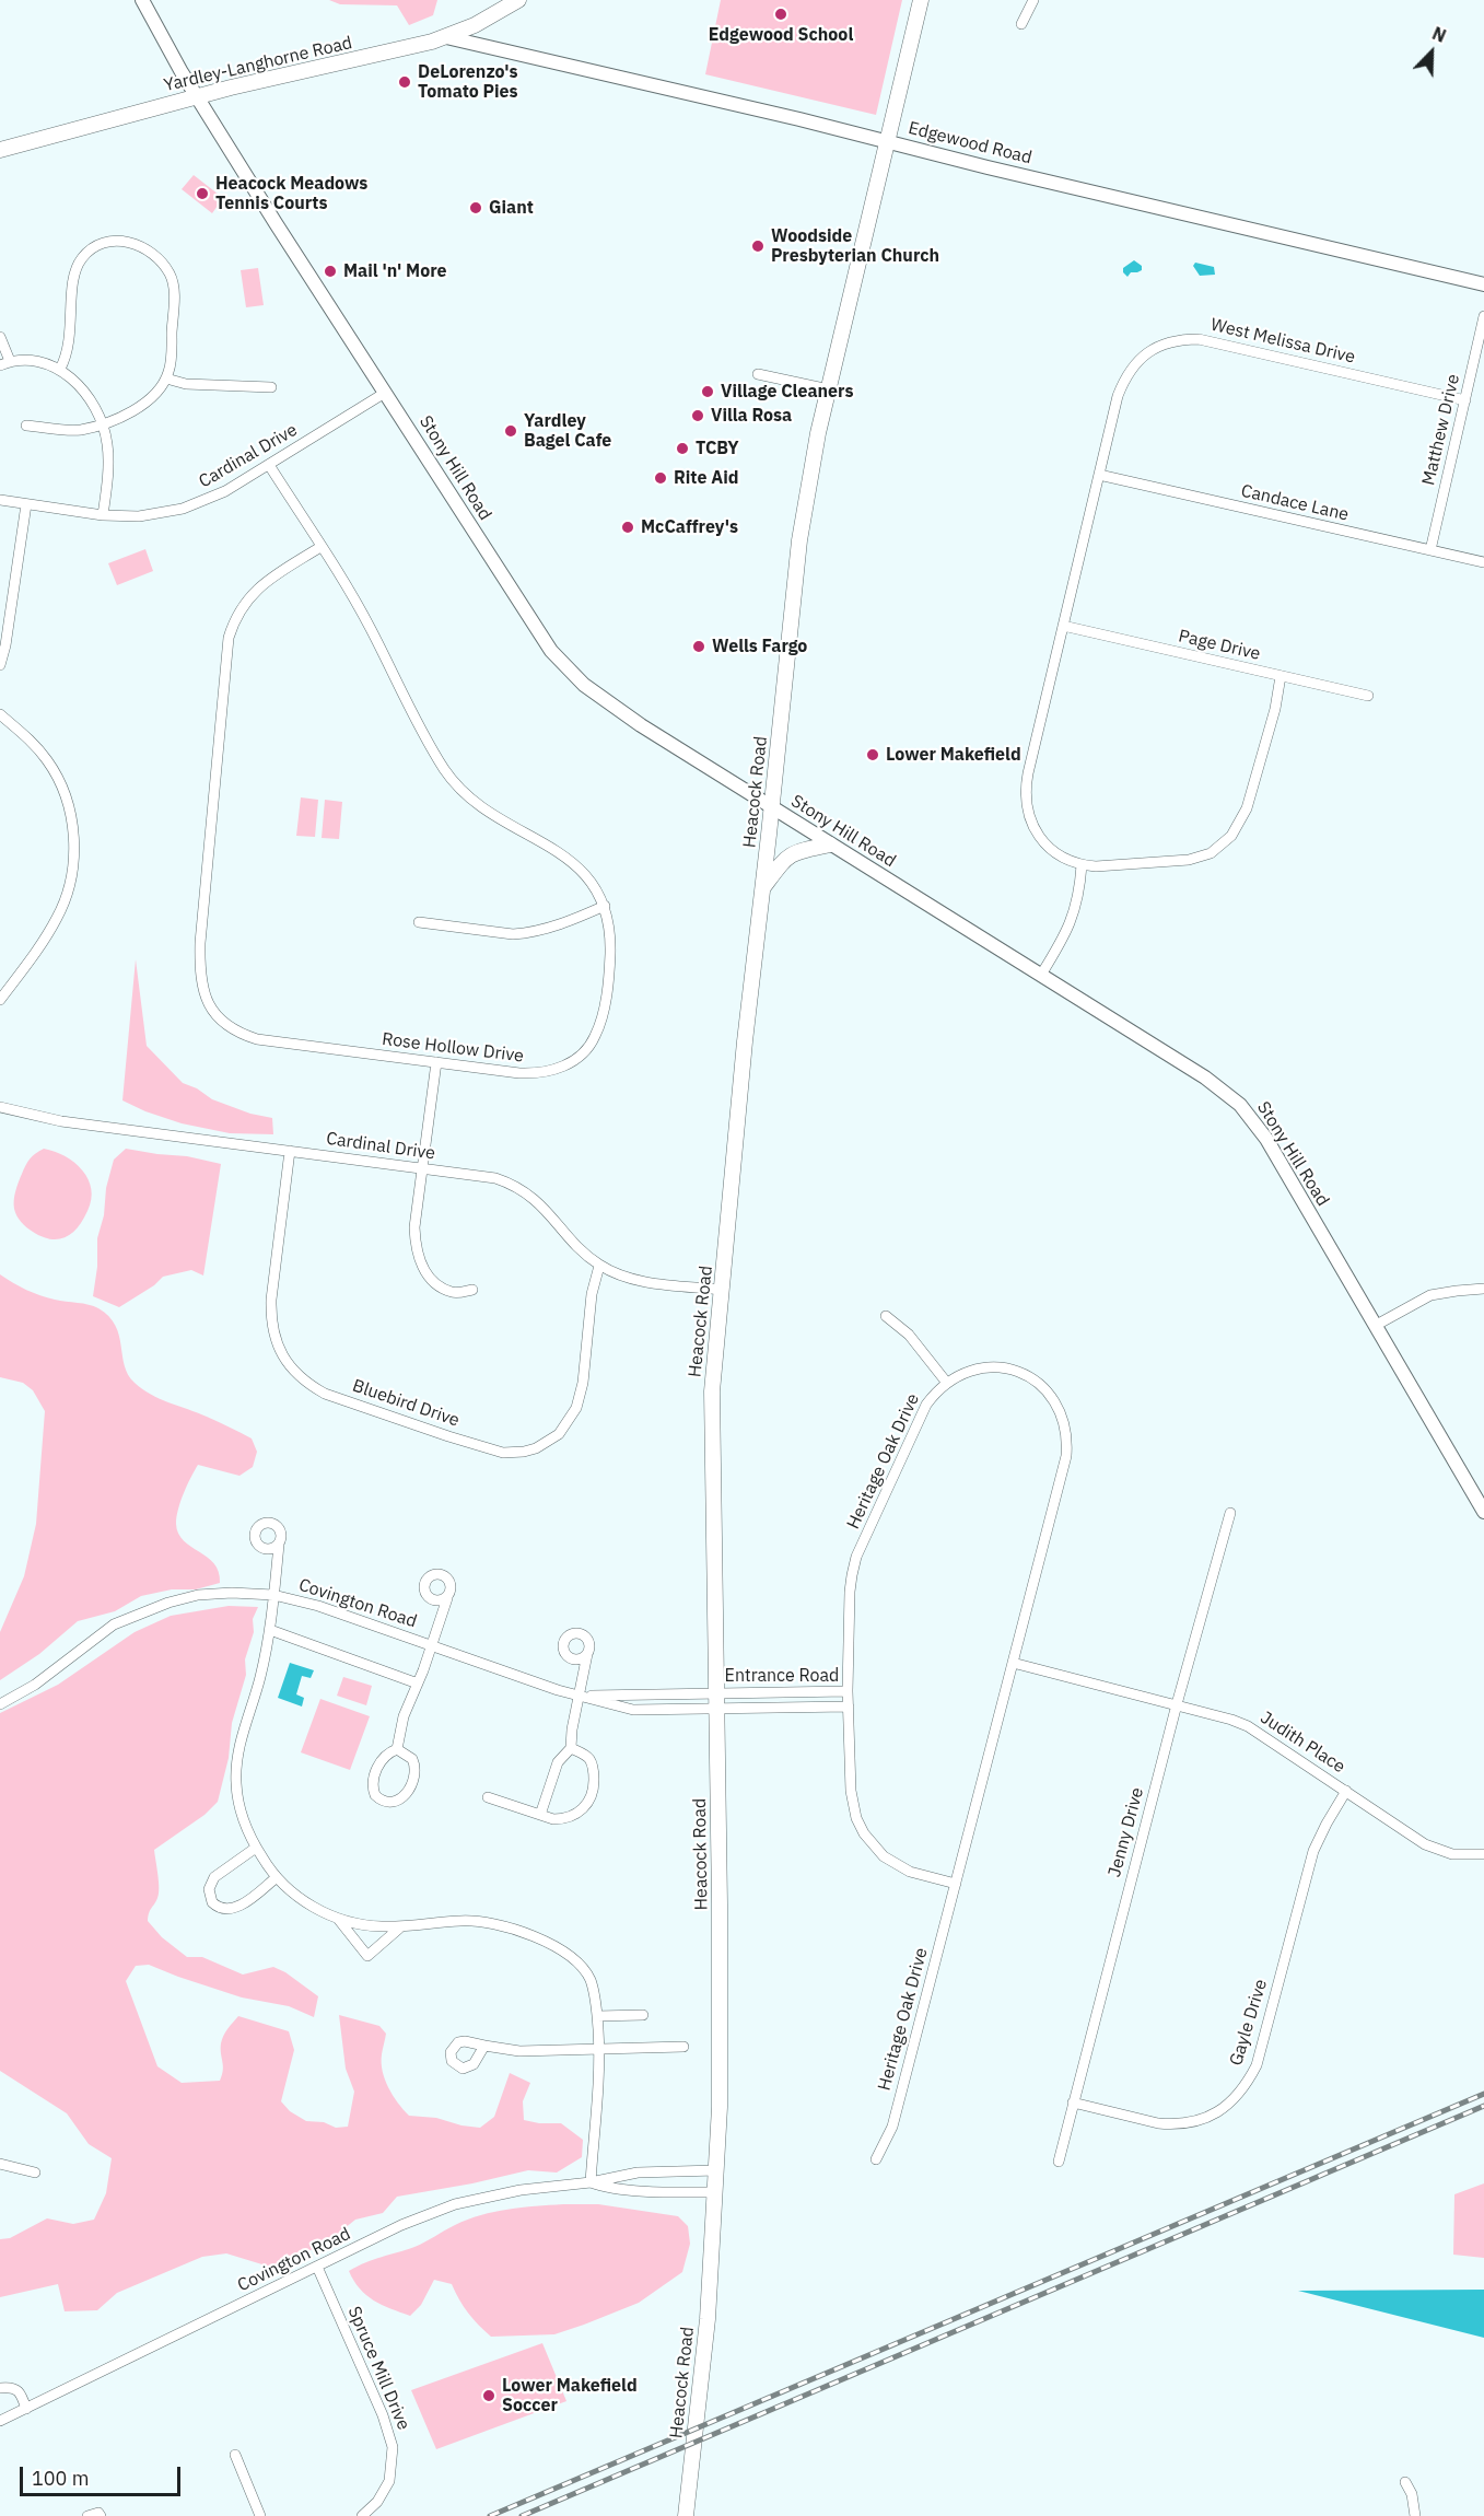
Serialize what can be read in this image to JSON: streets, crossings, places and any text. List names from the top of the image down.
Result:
{
  "streets": {
    "main road": ["Yardley-Langhorne Road", "Heacock Road"],
    "street": [
      "Edgewood Road",
      "West Melissa Drive",
      "Matthew Drive",
      "Cardinal Drive",
      "Stony Hill Road",
      "Candace Lane",
      "Page Drive",
      "Rose Hollow Drive",
      "Bluebird Drive",
      "Heritage Oak Drive",
      "Covington Road",
      "Entrance Road",
      "Judith Place",
      "Jenny Drive",
      "Gayle Drive",
      "Spruce Mill Drive"
    ]
  },
  "crossings": [
    ["Yardley-Langhorne Road", "Edgewood Road"],
    ["Yardley-Langhorne Road", "Stony Hill Road"],
    ["Edgewood Road", "Heacock Road"],
    ["West Melissa Drive", "Matthew Drive"],
    ["West Melissa Drive", "Candace Lane"],
    ["West Melissa Drive", "Page Drive"],
    ["Matthew Drive", "Candace Lane"],
    ["Cardinal Drive", "Stony Hill Road"],
    ["Cardinal Drive", "Heacock Road"],
    ["Cardinal Drive", "Rose Hollow Drive"],
    ["Cardinal Drive", "Bluebird Drive"],
    ["Stony Hill Road", "Heacock Road"],
    ["Heacock Road", "Covington Road"],
    ["Heacock Road", "Entrance Road"],
    ["Heritage Oak Drive", "Entrance Road"],
    ["Heritage Oak Drive", "Judith Place"],
    ["Covington Road", "Entrance Road"],
    ["Covington Road", "Spruce Mill Drive"],
    ["Judith Place", "Jenny Drive"],
    ["Judith Place", "Gayle Drive"],
    ["Jenny Drive", "Gayle Drive"]
  ],
  "places": [
    "Edgewood School",
    "DeLorenzo's Tomato Pies",
    "Heacock Meadows Tennis Courts",
    "Giant",
    "Woodside Presbyterian Church",
    "Mail 'n' More",
    "Village Cleaners",
    "Villa Rosa",
    "Yardley Bagel Cafe",
    "TCBY",
    "Rite Aid",
    "McCaffrey's",
    "Wells Fargo",
    "Lower Makefield",
    "Lower Makefield Soccer"
  ],
  "scale_bar": "100 m",
  "north": "top right"
}
